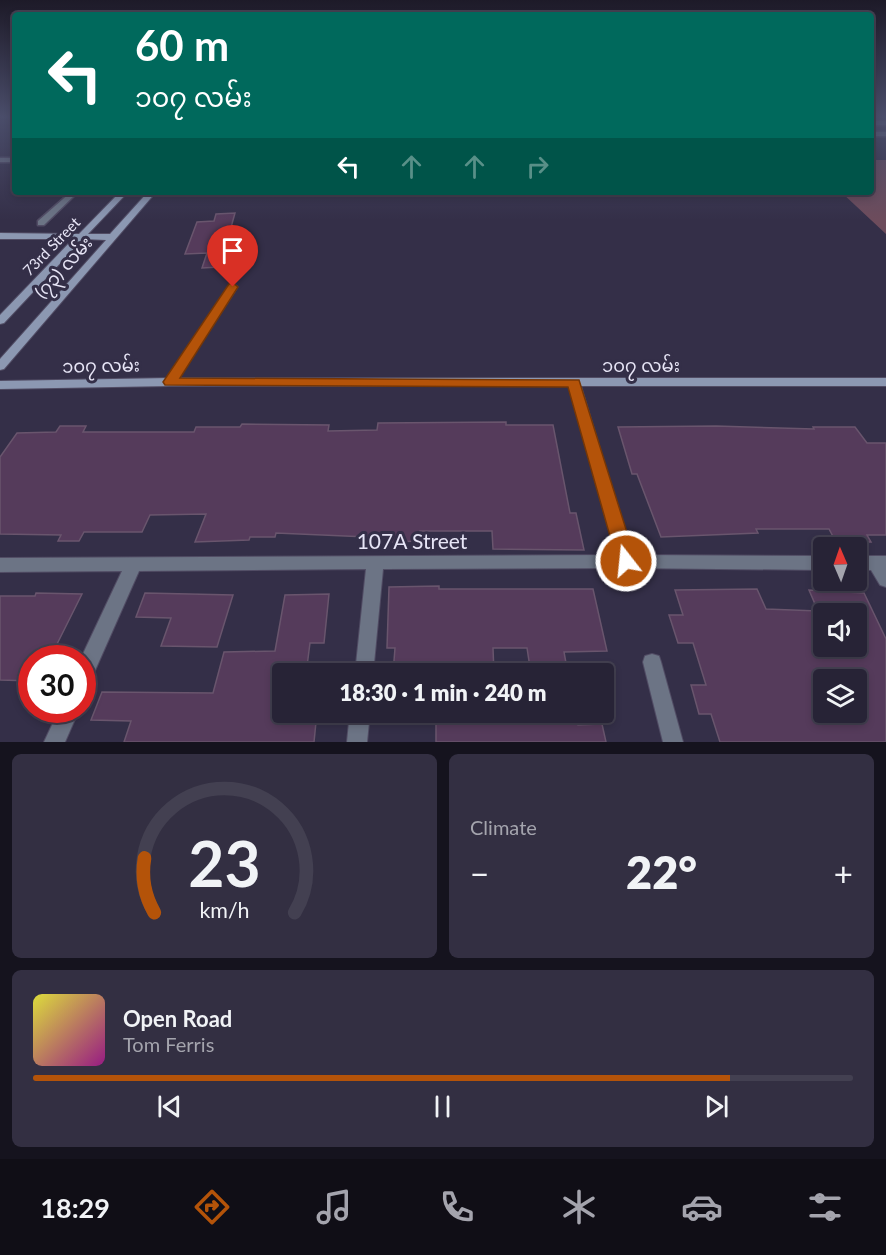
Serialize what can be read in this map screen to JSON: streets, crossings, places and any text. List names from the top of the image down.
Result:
{
  "streets": {
    "main road": ["73rd Street", "(၇၃) လမ်း", "၁၀၇ လမ်း"],
    "street": ["107A Street"]
  },
  "north": "top",
  "page": {
    "turn": ["60 m", "၁၀၇ လမ်း"],
    "limit": "30",
    "trip": "18:30 · 1 min · 240 m",
    "tile": "Climate",
    "heat": ["−", "22°", "+"],
    "song": ["Open Road", "Tom Ferris"],
    "tabs": "18:29",
    "gauge": ["23", "km/h"]
  }
}
